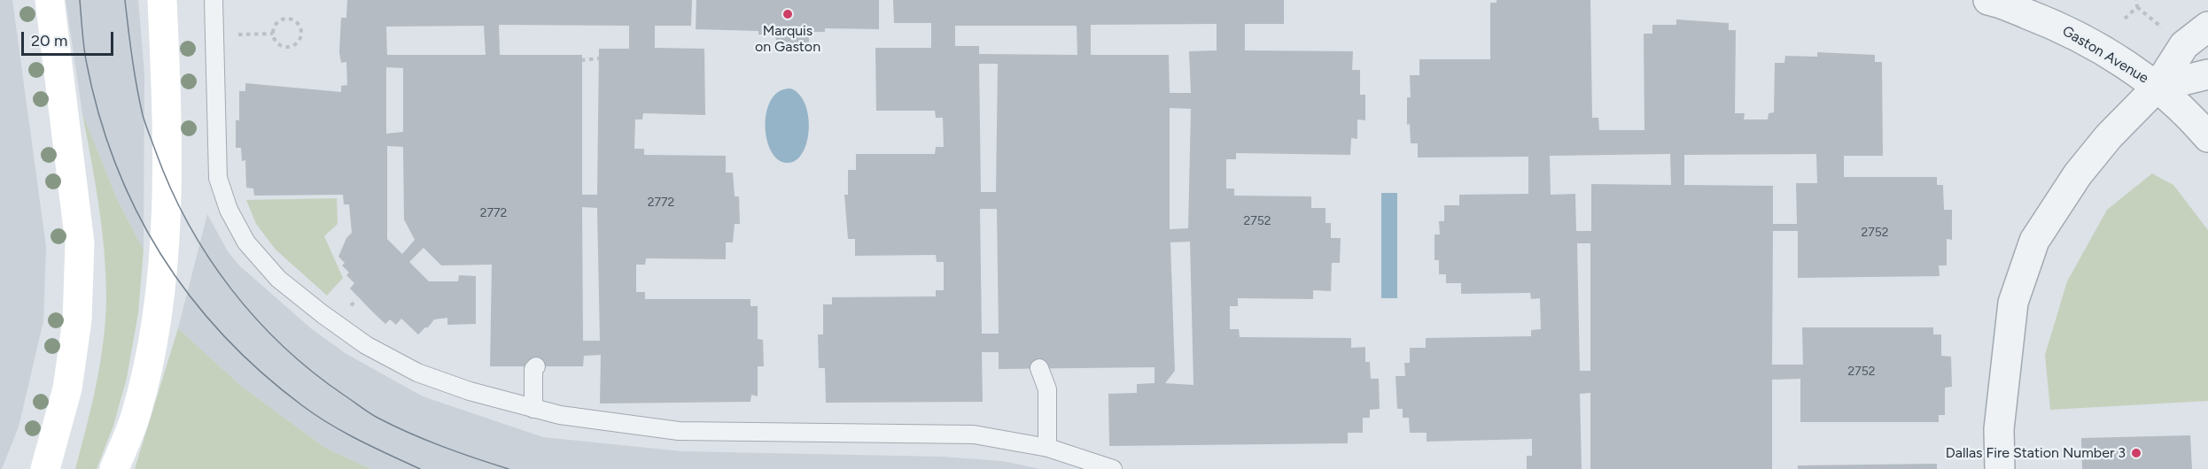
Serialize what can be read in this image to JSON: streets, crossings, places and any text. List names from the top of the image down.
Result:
{
  "streets": {
    "street": ["Gaston Avenue"]
  },
  "places": ["Marquis on Gaston", "Dallas Fire Station Number 3"],
  "house_numbers": [
    "2772",
    "2772",
    "2752",
    "2752",
    "2752"
  ],
  "scale_bar": "20 m"
}
